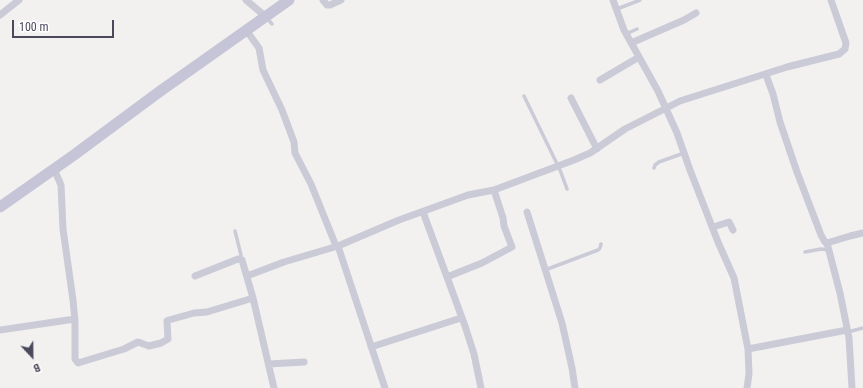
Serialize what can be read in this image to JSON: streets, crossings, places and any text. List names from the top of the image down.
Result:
{
  "scale_bar": "100 m",
  "north": "bottom"
}
